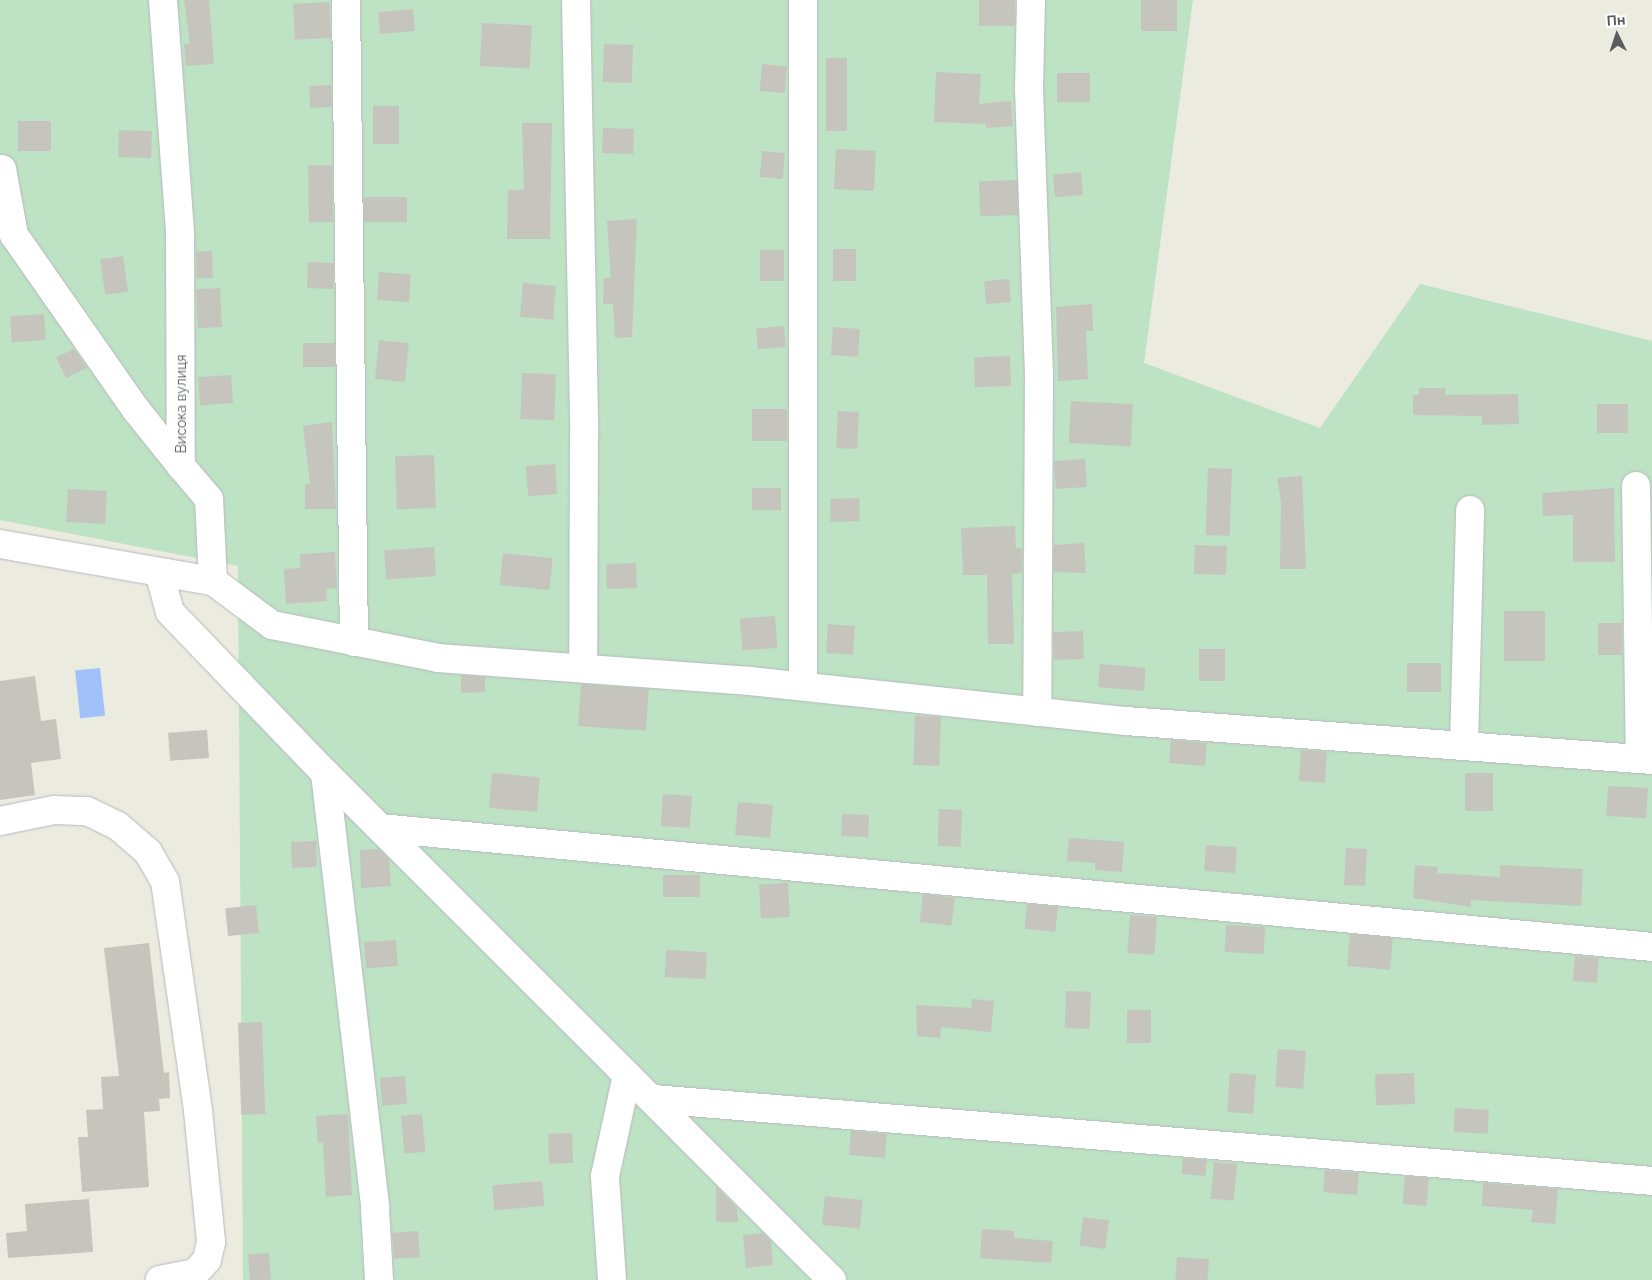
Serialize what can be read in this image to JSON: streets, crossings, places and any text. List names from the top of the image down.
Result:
{
  "streets": {
    "street": ["Висока вулиця"]
  },
  "north": "top"
}
